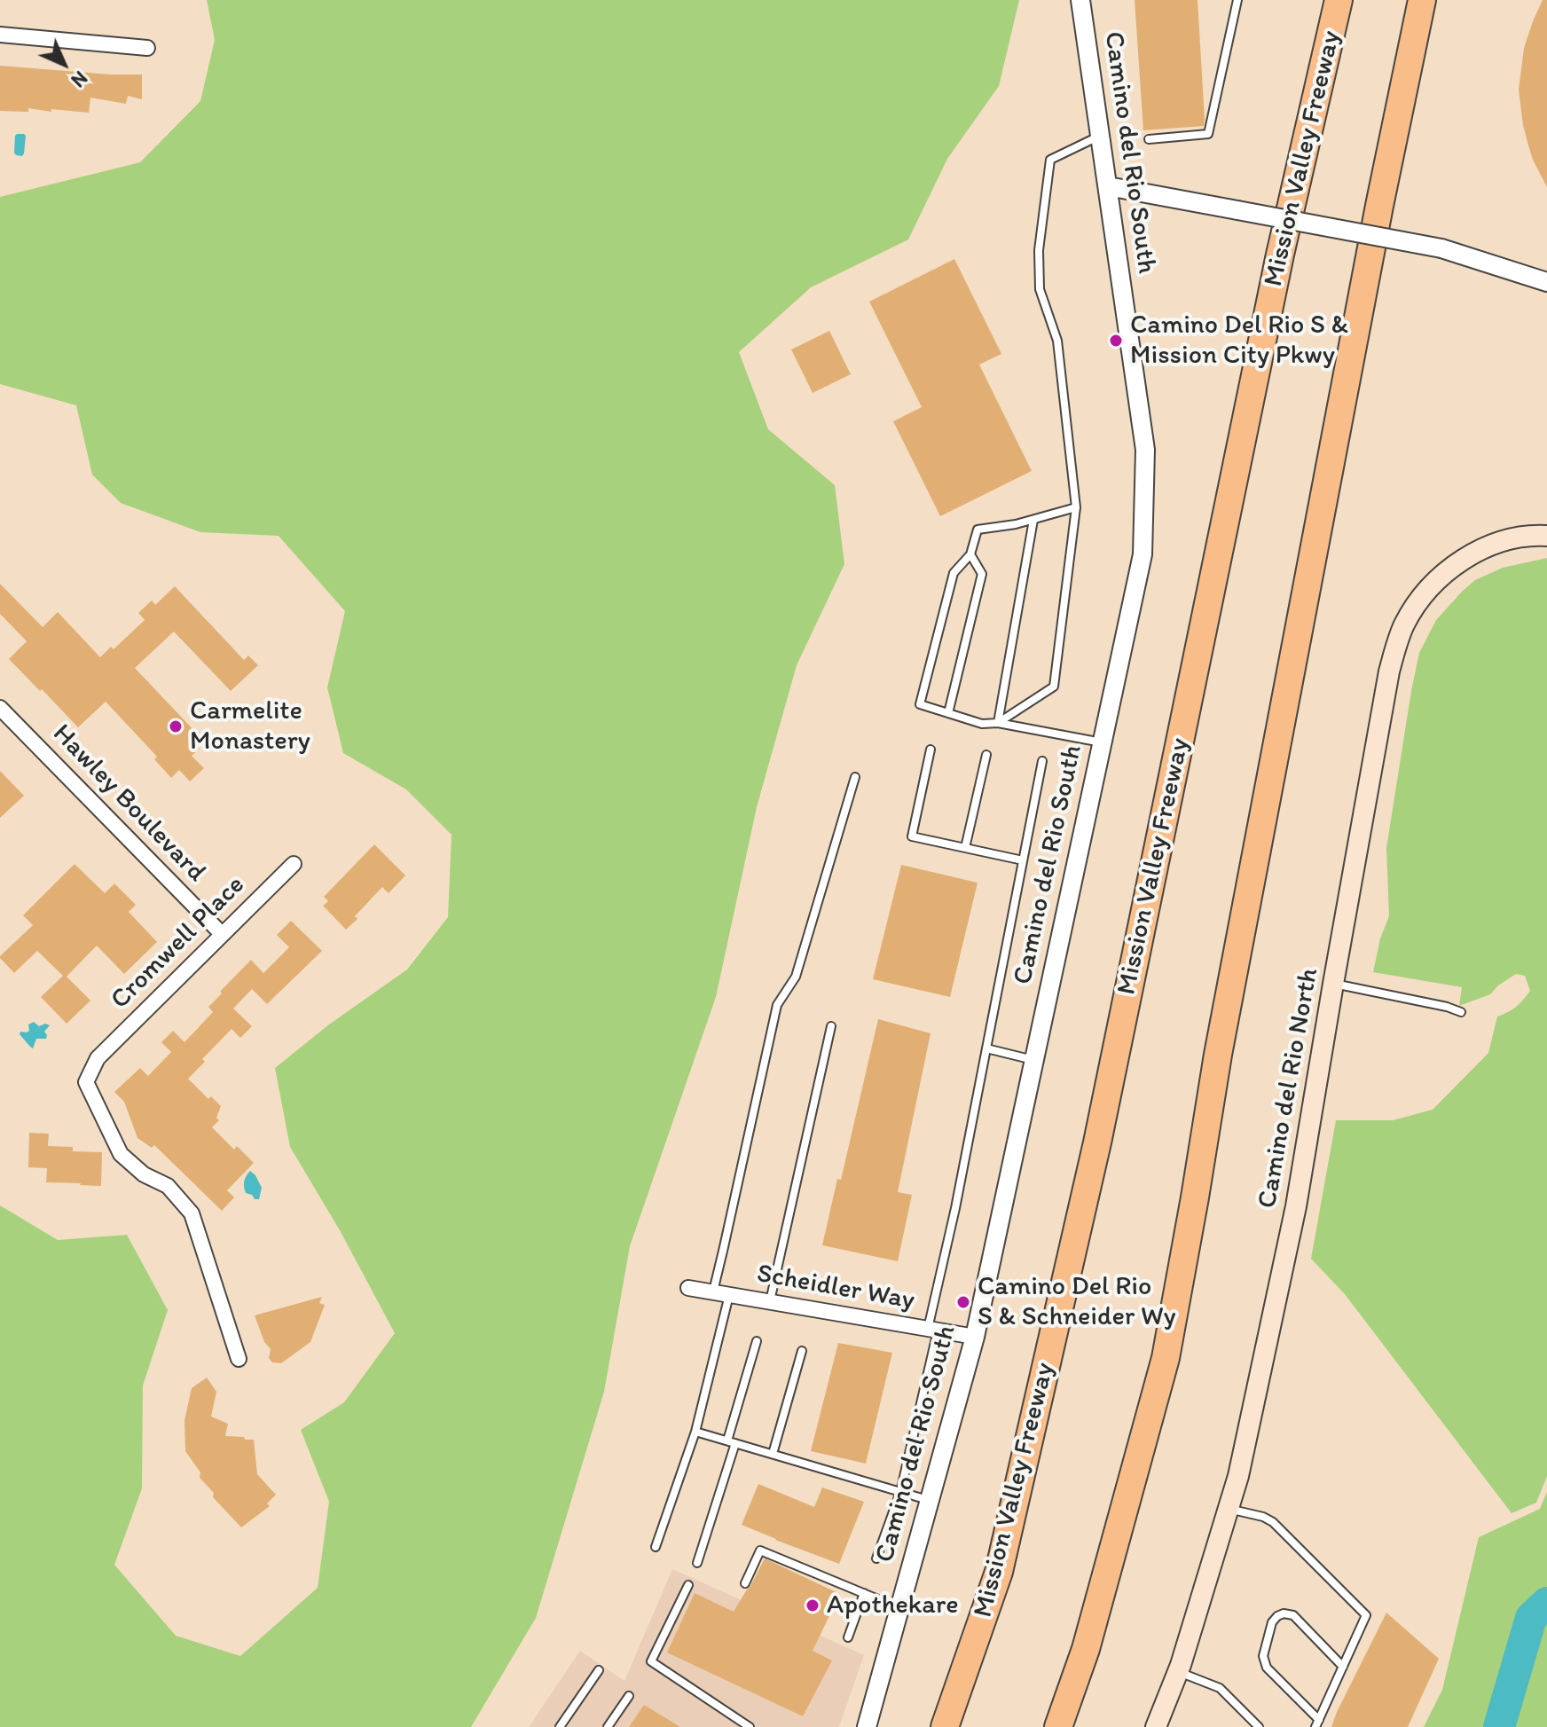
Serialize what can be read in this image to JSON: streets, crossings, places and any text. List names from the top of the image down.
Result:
{
  "streets": {
    "highway": ["Mission Valley Freeway"],
    "main road": ["Camino del Rio North"],
    "street": [
      "Camino del Rio South",
      "Hawley Boulevard",
      "Cromwell Place",
      "Scheidler Way"
    ]
  },
  "crossings": [
    ["Camino del Rio South", "Scheidler Way"],
    ["Hawley Boulevard", "Cromwell Place"]
  ],
  "places": [
    "Camino Del Rio S & Mission City Pkwy",
    "Carmelite Monastery",
    "Camino Del Rio S & Schneider Wy",
    "Apothekare"
  ],
  "north": "bottom right"
}
